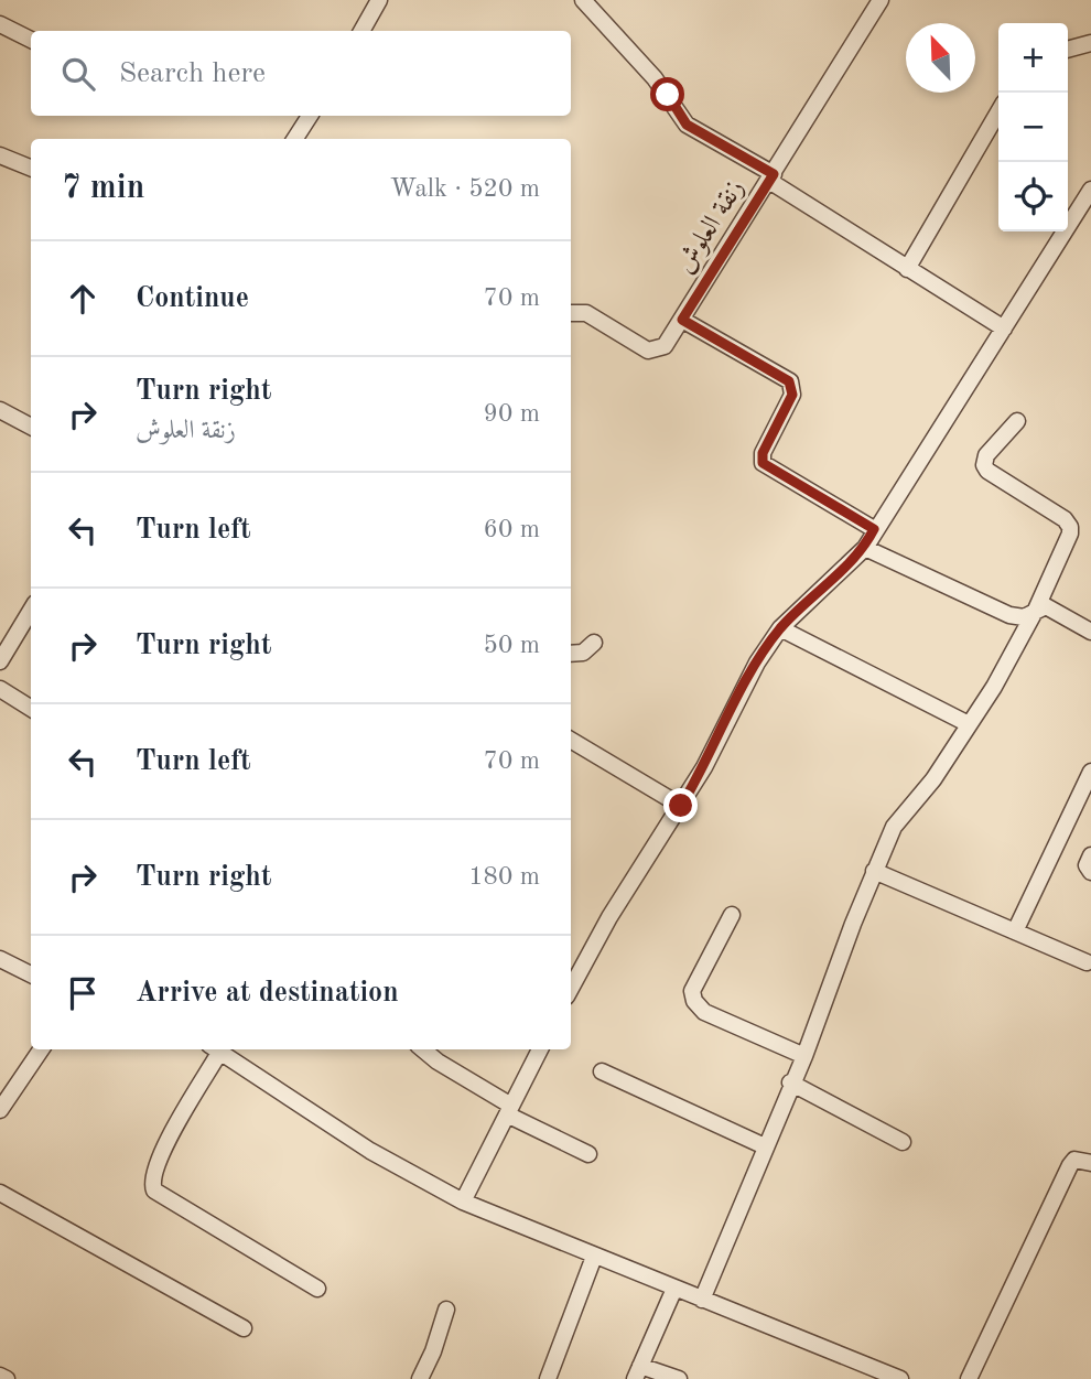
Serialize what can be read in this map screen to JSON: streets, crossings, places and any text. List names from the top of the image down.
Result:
{
  "streets": {
    "street": ["زنقة العلوش"]
  },
  "north": "top left",
  "page": {
    "map_buttons": ["+", "−"],
    "search": "Search here",
    "heading": ["7 min", "Walk · 520 m"],
    "list": [
      ["Continue", "70 m"],
      ["Turn right", "زنقة العلوش", "90 m"],
      ["Turn left", "60 m"],
      ["Turn right", "50 m"],
      ["Turn left", "70 m"],
      ["Turn right", "180 m"],
      "Arrive at destination"
    ]
  }
}
